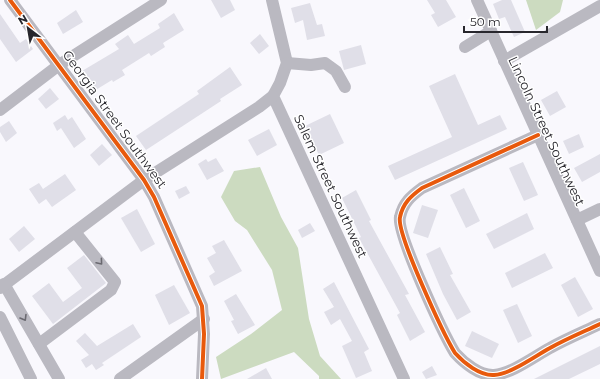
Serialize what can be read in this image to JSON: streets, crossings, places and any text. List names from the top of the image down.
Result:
{
  "streets": {
    "street": ["Georgia Street Southwest", "Lincoln Street Southwest", "Salem Street Southwest"]
  },
  "scale_bar": "50 m",
  "north": "top left"
}
